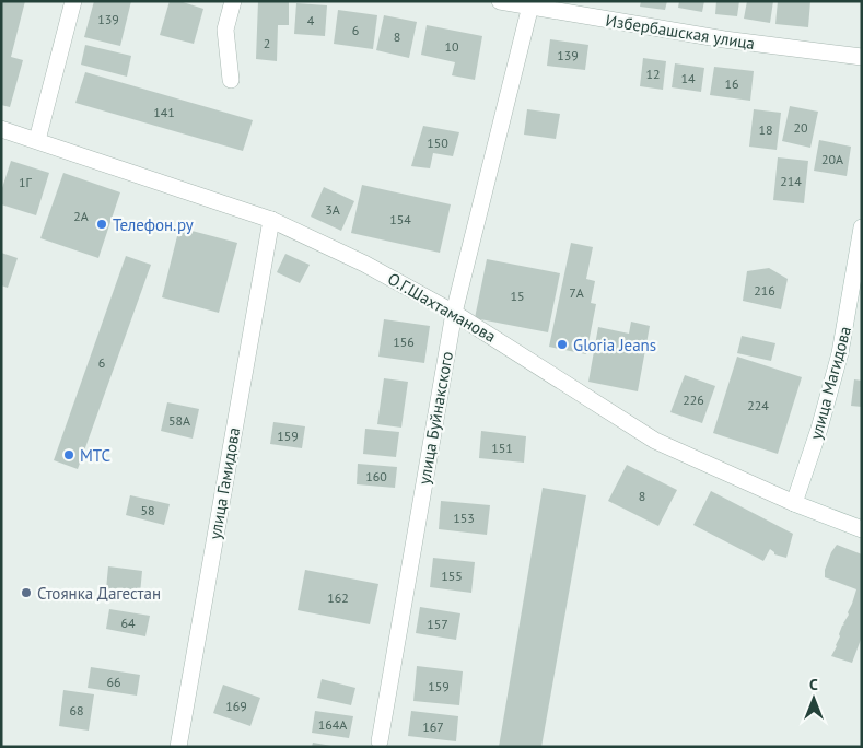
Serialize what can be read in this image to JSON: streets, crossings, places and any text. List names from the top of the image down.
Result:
{
  "streets": {
    "street": [
      "Избербашская улица",
      "О.Г.Шахтаманова",
      "улица Магидова",
      "улица Буйнакского",
      "улица Гамидова"
    ]
  },
  "crossings": [
    ["Избербашская улица", "улица Буйнакского"],
    ["О.Г.Шахтаманова", "улица Магидова"],
    ["О.Г.Шахтаманова", "улица Буйнакского"],
    ["О.Г.Шахтаманова", "улица Гамидова"]
  ],
  "places": [
    "Телефон.ру",
    "Gloria Jeans",
    "МТС",
    "Стоянка Дагестан"
  ],
  "house_numbers": [
    "139",
    "4",
    "6",
    "8",
    "2",
    "10",
    "139",
    "12",
    "14",
    "16",
    "141",
    "20",
    "18",
    "150",
    "20А",
    "214",
    "1Г",
    "3А",
    "2А",
    "154",
    "216",
    "7А",
    "15",
    "156",
    "6",
    "226",
    "224",
    "58А",
    "159",
    "151",
    "160",
    "8",
    "58",
    "153",
    "155",
    "162",
    "64",
    "157",
    "66",
    "159",
    "169",
    "68",
    "164А",
    "167"
  ],
  "north": "top"
}
